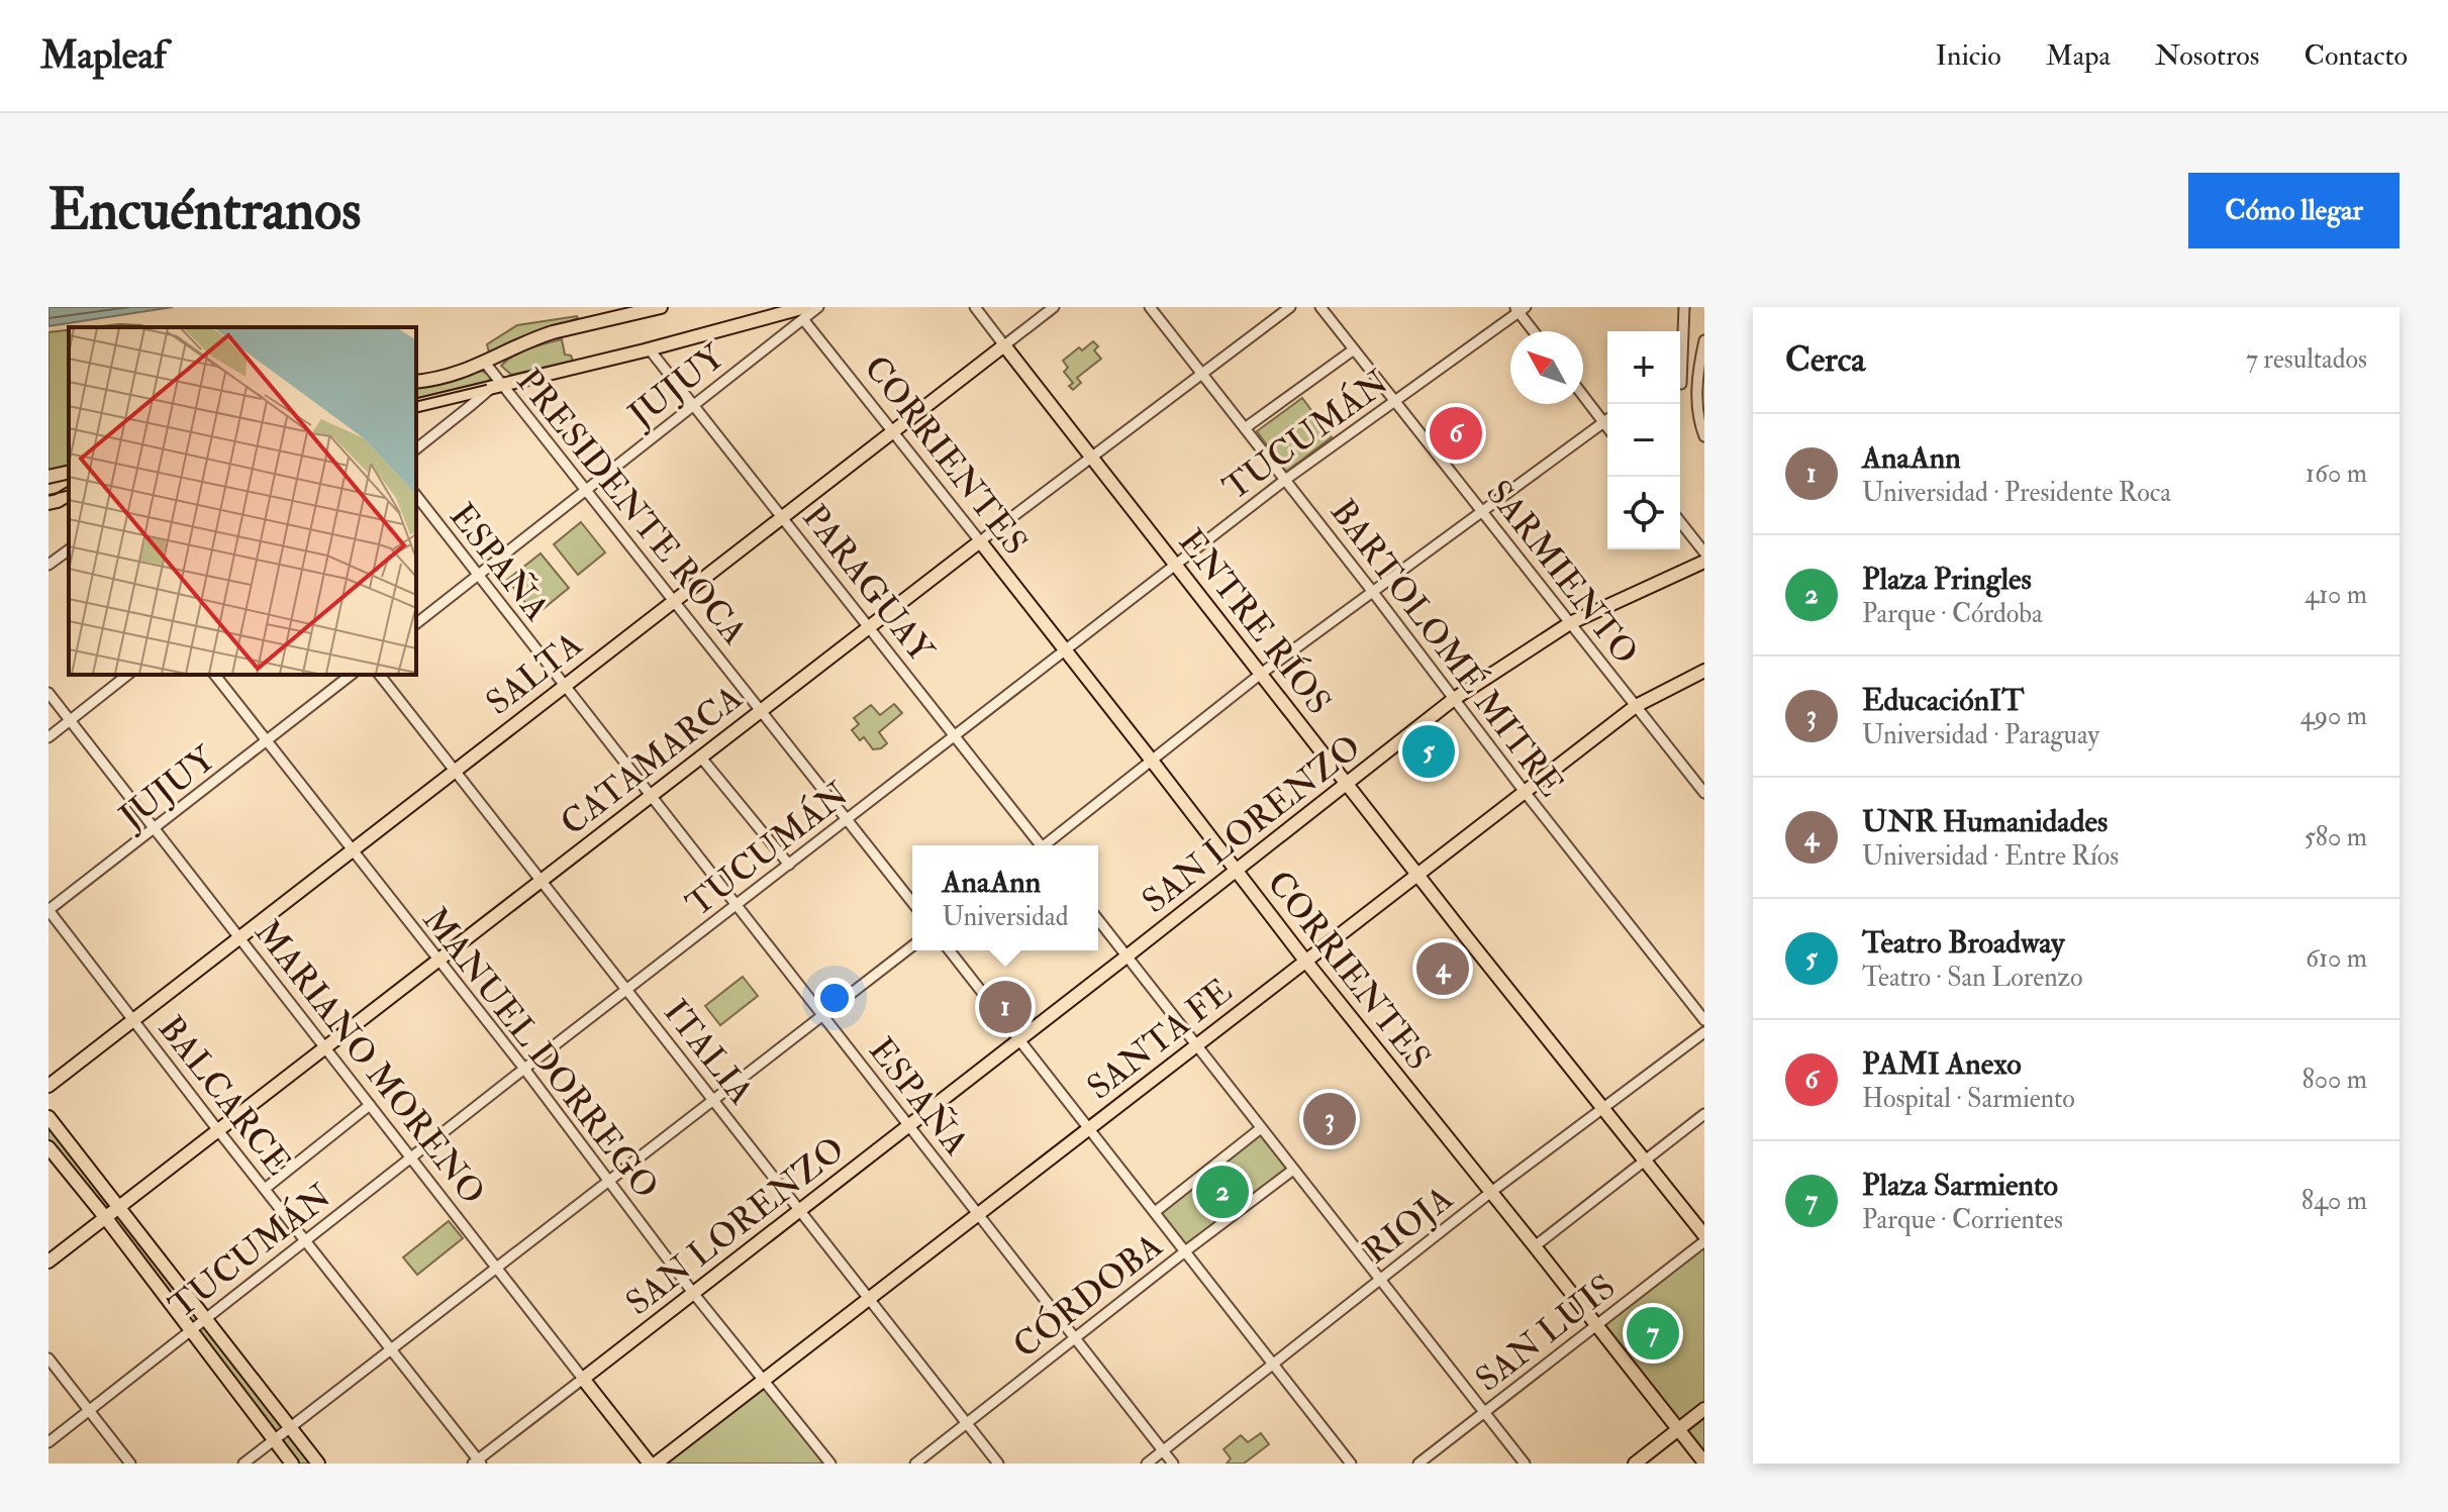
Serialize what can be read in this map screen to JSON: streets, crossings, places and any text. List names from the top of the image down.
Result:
{
  "streets": {
    "main road": [
      "CORRIENTES",
      "ENTRE RÍOS",
      "SALTA",
      "CATAMARCA",
      "SAN LORENZO",
      "SANTA FE",
      "MARIANO MORENO"
    ],
    "street": [
      "JUJUY",
      "TUCUMÁN",
      "PRESIDENTE ROCA",
      "ESPAÑA",
      "SARMIENTO",
      "PARAGUAY",
      "BARTOLOMÉ MITRE",
      "ITALIA",
      "MANUEL DORREGO",
      "BALCARCE",
      "RIOJA",
      "CÓRDOBA",
      "SAN LUIS"
    ]
  },
  "crossings": [
    ["JUJUY", "CORRIENTES"],
    ["JUJUY", "PRESIDENTE ROCA"],
    ["JUJUY", "ESPAÑA"],
    ["JUJUY", "PARAGUAY"],
    ["JUJUY", "MANUEL DORREGO"],
    ["JUJUY", "MARIANO MORENO"],
    ["JUJUY", "BALCARCE"],
    ["TUCUMÁN", "CORRIENTES"],
    ["TUCUMÁN", "PRESIDENTE ROCA"],
    ["TUCUMÁN", "ESPAÑA"],
    ["TUCUMÁN", "SARMIENTO"],
    ["TUCUMÁN", "PARAGUAY"],
    ["TUCUMÁN", "ENTRE RÍOS"],
    ["TUCUMÁN", "BARTOLOMÉ MITRE"],
    ["TUCUMÁN", "ITALIA"],
    ["TUCUMÁN", "MANUEL DORREGO"],
    ["TUCUMÁN", "MARIANO MORENO"],
    ["TUCUMÁN", "BALCARCE"],
    ["CORRIENTES", "SALTA"],
    ["CORRIENTES", "CATAMARCA"],
    ["CORRIENTES", "SAN LORENZO"],
    ["CORRIENTES", "SANTA FE"],
    ["CORRIENTES", "RIOJA"],
    ["CORRIENTES", "SAN LUIS"],
    ["PRESIDENTE ROCA", "SALTA"],
    ["PRESIDENTE ROCA", "CATAMARCA"],
    ["ESPAÑA", "SALTA"],
    ["ESPAÑA", "CATAMARCA"],
    ["ESPAÑA", "SAN LORENZO"],
    ["ESPAÑA", "SANTA FE"],
    ["ESPAÑA", "RIOJA"],
    ["ESPAÑA", "CÓRDOBA"],
    ["SARMIENTO", "SAN LORENZO"],
    ["SARMIENTO", "SANTA FE"],
    ["PARAGUAY", "SALTA"],
    ["PARAGUAY", "CATAMARCA"],
    ["ENTRE RÍOS", "SALTA"],
    ["ENTRE RÍOS", "CATAMARCA"],
    ["ENTRE RÍOS", "SAN LORENZO"],
    ["ENTRE RÍOS", "SANTA FE"],
    ["ENTRE RÍOS", "RIOJA"],
    ["BARTOLOMÉ MITRE", "CATAMARCA"],
    ["BARTOLOMÉ MITRE", "SAN LORENZO"],
    ["BARTOLOMÉ MITRE", "SANTA FE"],
    ["SALTA", "ITALIA"],
    ["SALTA", "MANUEL DORREGO"],
    ["SALTA", "MARIANO MORENO"],
    ["SALTA", "BALCARCE"],
    ["CATAMARCA", "ITALIA"],
    ["CATAMARCA", "MANUEL DORREGO"],
    ["CATAMARCA", "MARIANO MORENO"],
    ["CATAMARCA", "BALCARCE"],
    ["SAN LORENZO", "ITALIA"],
    ["SAN LORENZO", "MANUEL DORREGO"],
    ["SAN LORENZO", "MARIANO MORENO"],
    ["SAN LORENZO", "BALCARCE"],
    ["SANTA FE", "ITALIA"],
    ["SANTA FE", "MANUEL DORREGO"],
    ["ITALIA", "CÓRDOBA"]
  ],
  "north": "top left",
  "page": {
    "header": "Mapleaf",
    "nav": [
      "Inicio",
      "Mapa",
      "Nosotros",
      "Contacto"
    ],
    "buttons": "Cómo llegar",
    "title": "Encuéntranos",
    "heading": ["Cerca", "7 resultados"],
    "map_buttons": ["+", "−"],
    "pins": [
      "6",
      "5",
      "4",
      "1",
      "3",
      "2",
      "7"
    ],
    "list": [
      {
        "mark": "1",
        "name": "AnaAnn",
        "note": "Universidad · Presidente Roca",
        "value": "160 m"
      },
      {
        "mark": "2",
        "name": "Plaza Pringles",
        "note": "Parque · Córdoba",
        "value": "410 m"
      },
      {
        "mark": "3",
        "name": "EducaciónIT",
        "note": "Universidad · Paraguay",
        "value": "490 m"
      },
      {
        "mark": "4",
        "name": "UNR Humanidades",
        "note": "Universidad · Entre Ríos",
        "value": "580 m"
      },
      {
        "mark": "5",
        "name": "Teatro Broadway",
        "note": "Teatro · San Lorenzo",
        "value": "610 m"
      },
      {
        "mark": "6",
        "name": "PAMI Anexo",
        "note": "Hospital · Sarmiento",
        "value": "800 m"
      },
      {
        "mark": "7",
        "name": "Plaza Sarmiento",
        "note": "Parque · Corrientes",
        "value": "840 m"
      }
    ],
    "popup": ["AnaAnn", "Universidad"]
  }
}
